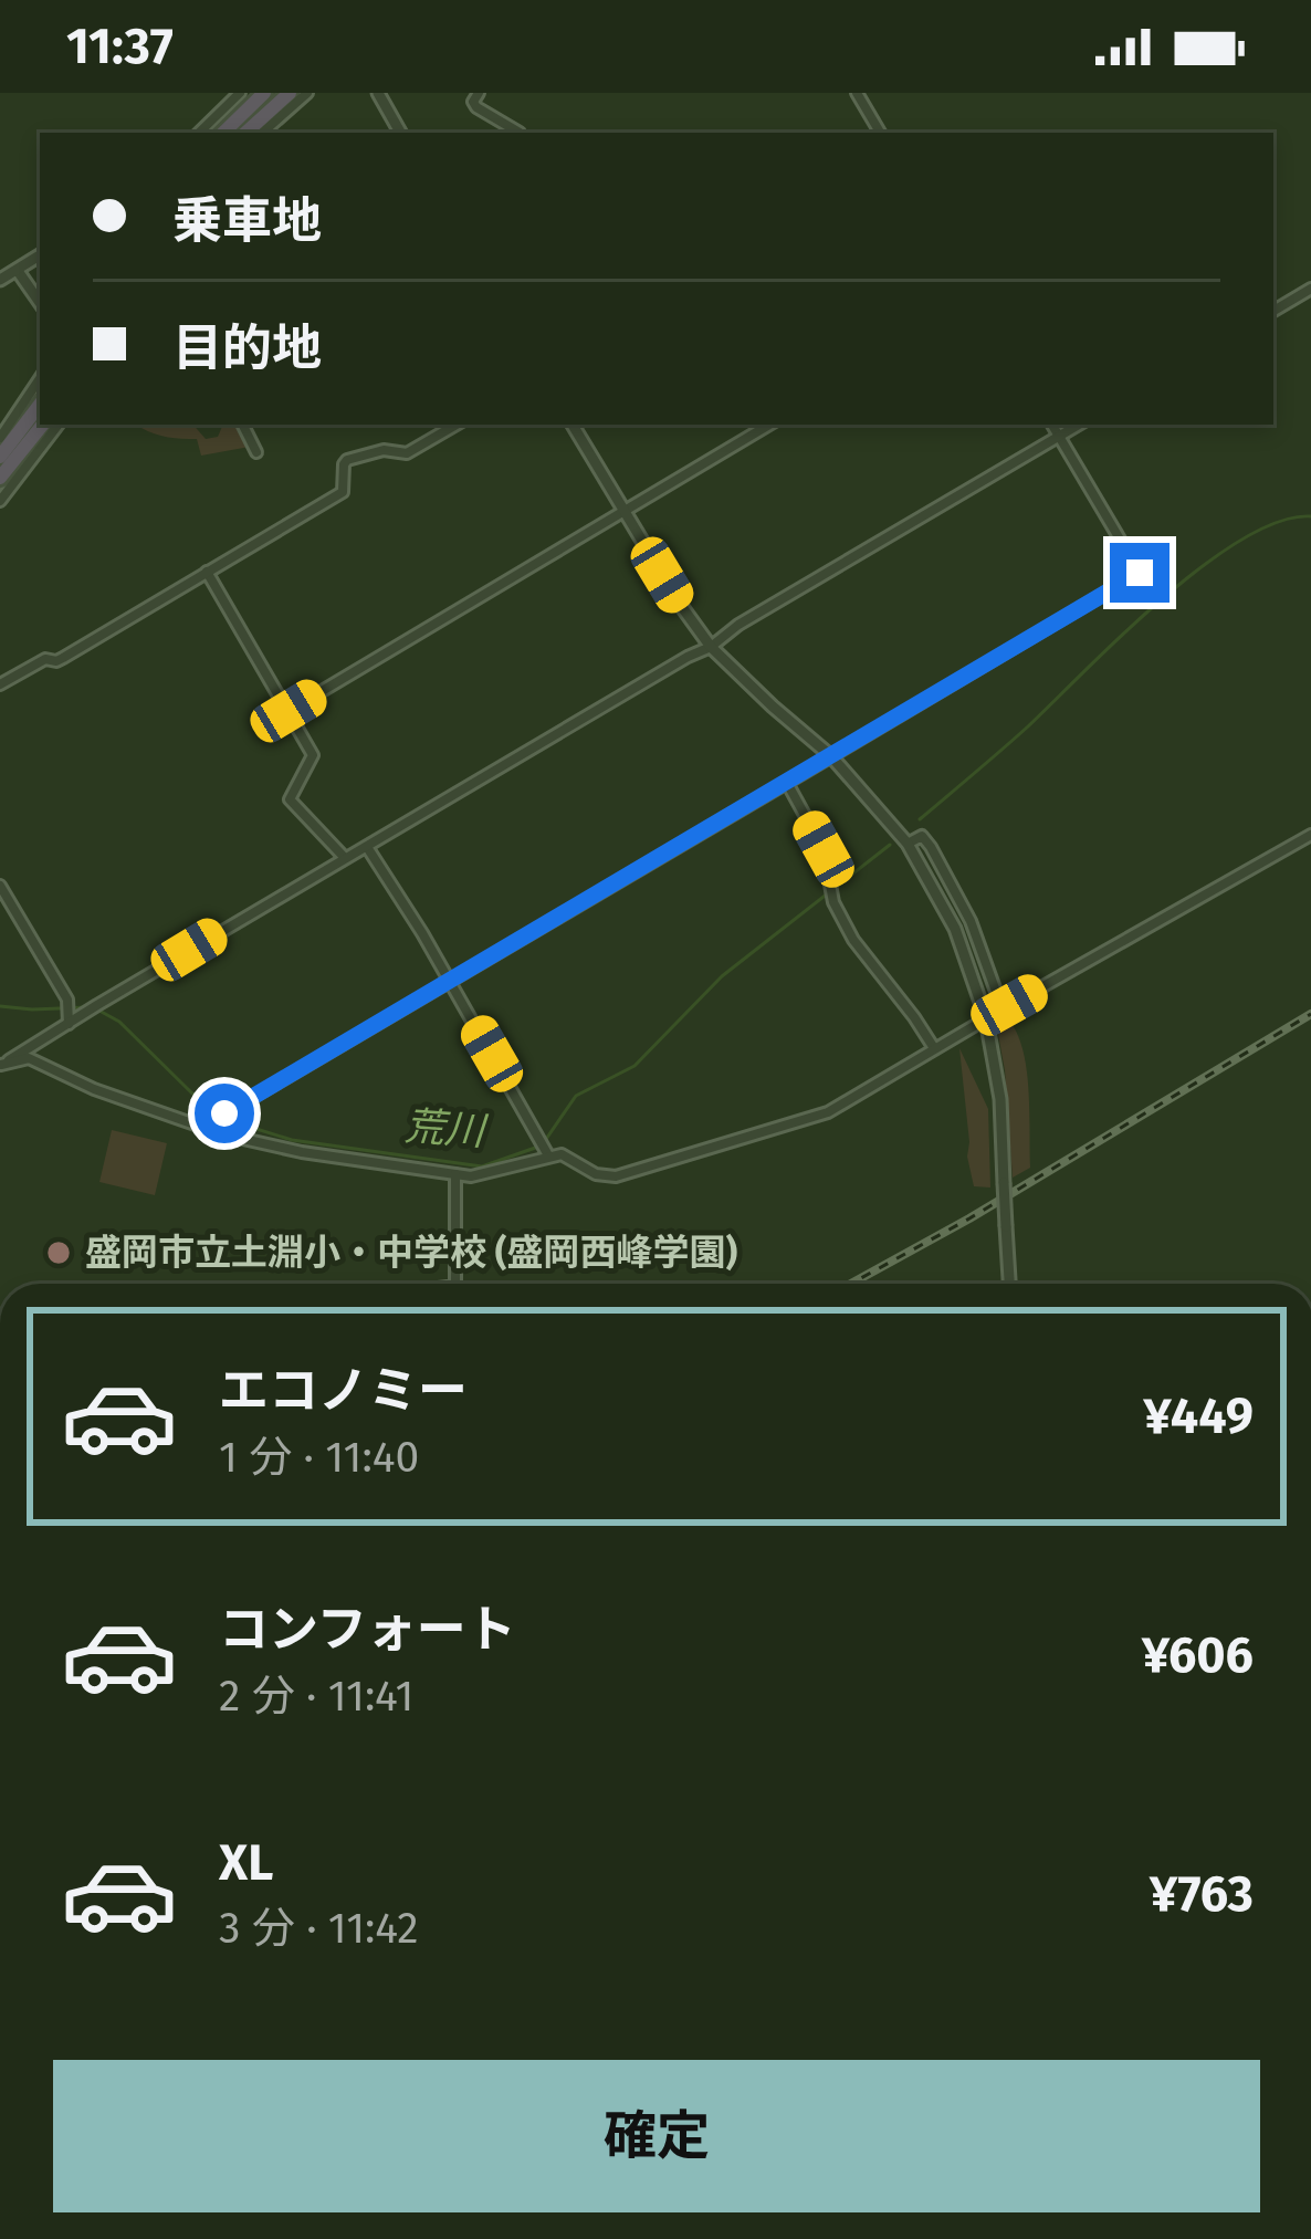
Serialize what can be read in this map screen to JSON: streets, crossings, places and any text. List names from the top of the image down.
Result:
{
  "water": ["荒川"],
  "places": ["盛岡市立土淵小・中学校 (盛岡西峰学園)"],
  "page": {
    "status": "11:37",
    "banner": ["乗車地", "目的地"],
    "list": [
      {
        "name": "エコノミー",
        "note": "1 分 · 11:40",
        "value": "¥449"
      },
      {
        "name": "コンフォート",
        "note": "2 分 · 11:41",
        "value": "¥606"
      },
      {
        "name": "XL",
        "note": "3 分 · 11:42",
        "value": "¥763"
      }
    ],
    "buttons": "確定"
  }
}
